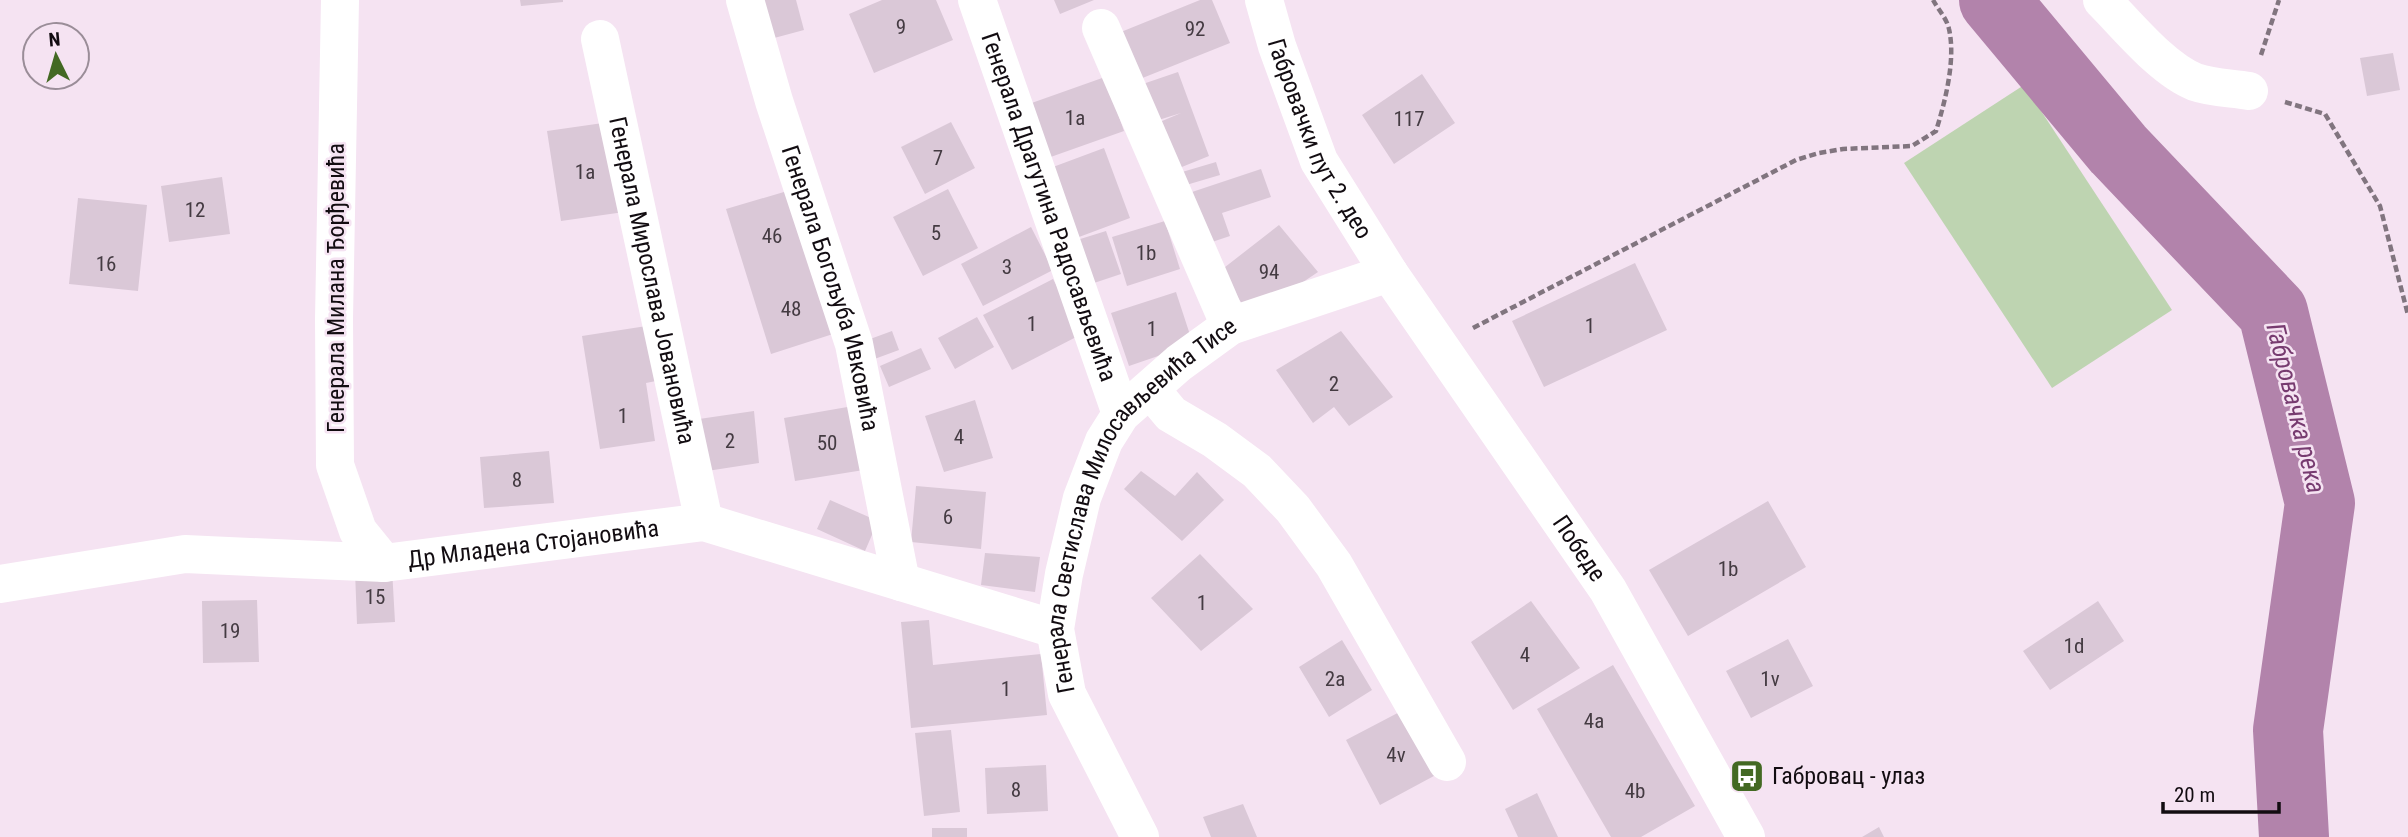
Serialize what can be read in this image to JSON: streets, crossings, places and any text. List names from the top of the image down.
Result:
{
  "streets": {
    "street": [
      "Габровачки пут 2. део",
      "Генерала Драгутина Радосављевића",
      "Генерала Мирослава Јовановића",
      "Генерала Милана Ђорђевића",
      "Генерала Богољуба Ивковића",
      "Генерала Светислава Милосављевића Тисе",
      "Др Младена Стојановића",
      "Победе"
    ]
  },
  "crossings": [
    ["Габровачки пут 2. део", "Генерала Светислава Милосављевића Тисе"],
    ["Габровачки пут 2. део", "Победе"],
    ["Генерала Драгутина Радосављевића", "Генерала Светислава Милосављевића Тисе"],
    ["Генерала Мирослава Јовановића", "Др Младена Стојановића"],
    ["Генерала Милана Ђорђевића", "Др Младена Стојановића"],
    ["Генерала Богољуба Ивковића", "Др Младена Стојановића"],
    ["Генерала Светислава Милосављевића Тисе", "Др Младена Стојановића"],
    ["Генерала Светислава Милосављевића Тисе", "Победе"]
  ],
  "water": ["Габровачка река"],
  "places": {
    "bus stop": ["Габровац - улаз"]
  },
  "house_numbers": [
    "9",
    "92",
    "1a",
    "117",
    "7",
    "1a",
    "12",
    "5",
    "46",
    "1b",
    "16",
    "3",
    "94",
    "48",
    "1",
    "1",
    "1",
    "2",
    "1",
    "4",
    "2",
    "50",
    "8",
    "6",
    "1b",
    "15",
    "1",
    "19",
    "1d",
    "4",
    "2a",
    "1v",
    "1",
    "4a",
    "4v",
    "8",
    "4b"
  ],
  "scale_bar": "20 m",
  "north": "top"
}
